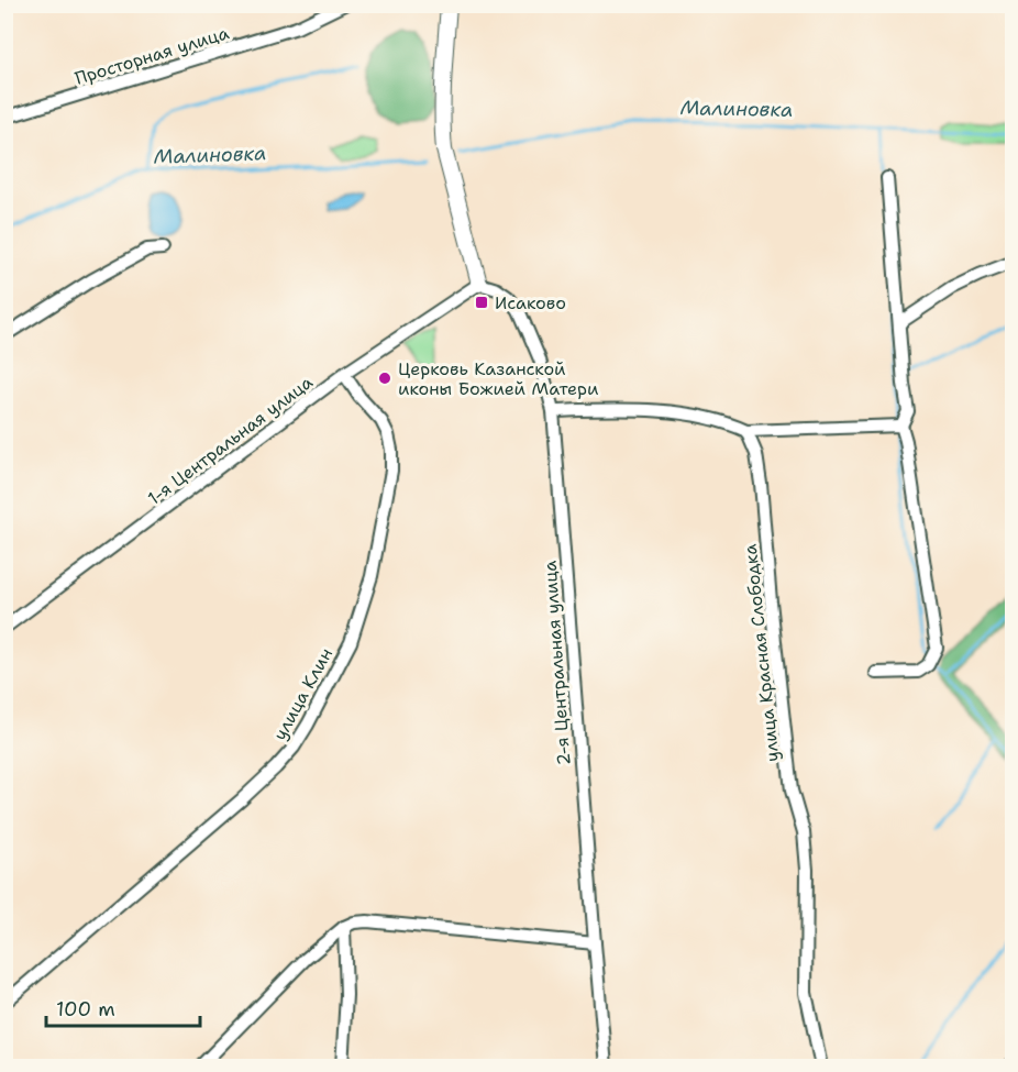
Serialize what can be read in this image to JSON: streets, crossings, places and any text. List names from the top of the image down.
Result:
{
  "streets": {
    "street": [
      "Просторная улица",
      "1-я Центральная улица",
      "улица Красная Слободка",
      "2-я Центральная улица",
      "улица Клин"
    ]
  },
  "crossings": [
    ["1-я Центральная улица", "2-я Центральная улица"],
    ["1-я Центральная улица", "улица Клин"]
  ],
  "water": ["Малиновка"],
  "places": {
    "transit": ["Исаково"],
    "other": ["Церковь Казанской иконы Божией Матери"]
  },
  "scale_bar": "100 m"
}
